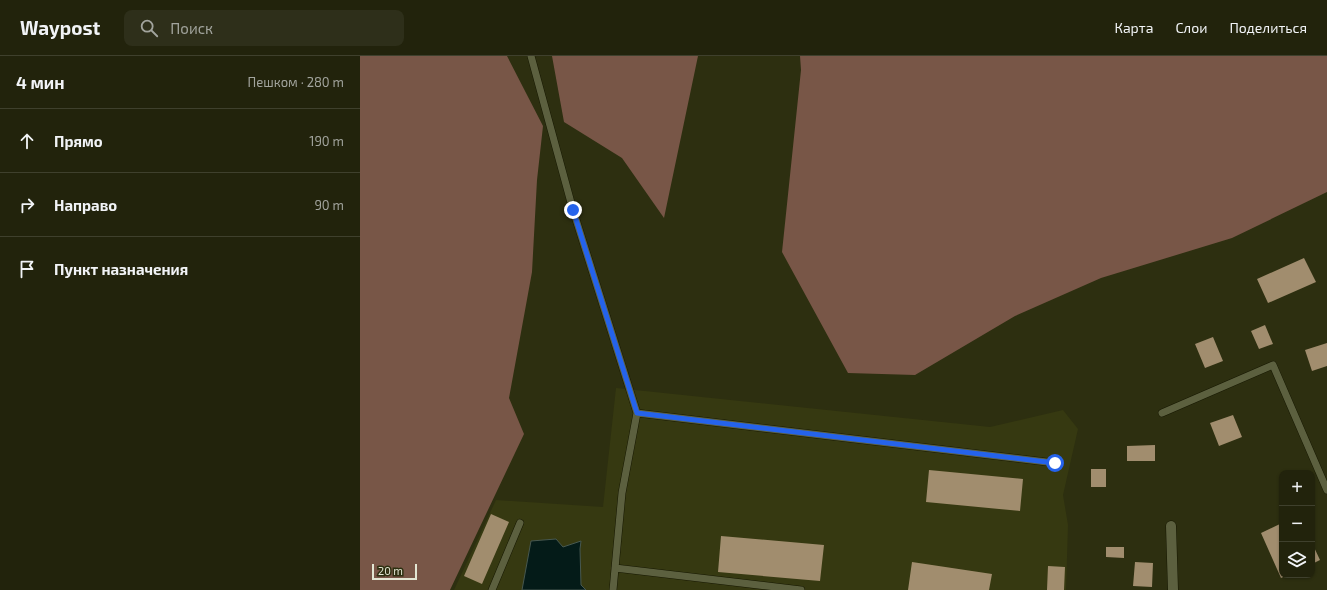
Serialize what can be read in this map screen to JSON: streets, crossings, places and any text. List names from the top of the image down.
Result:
{
  "scale_bar": "20 m",
  "page": {
    "header": "Waypost",
    "search": "Поиск",
    "nav": ["Карта", "Слои", "Поделиться"],
    "heading": ["4 мин", "Пешком · 280 m"],
    "list": [
      ["Прямо", "190 m"],
      ["Направо", "90 m"],
      "Пункт назначения"
    ],
    "map_buttons": ["+", "−"],
    "scale": "20 m"
  }
}
